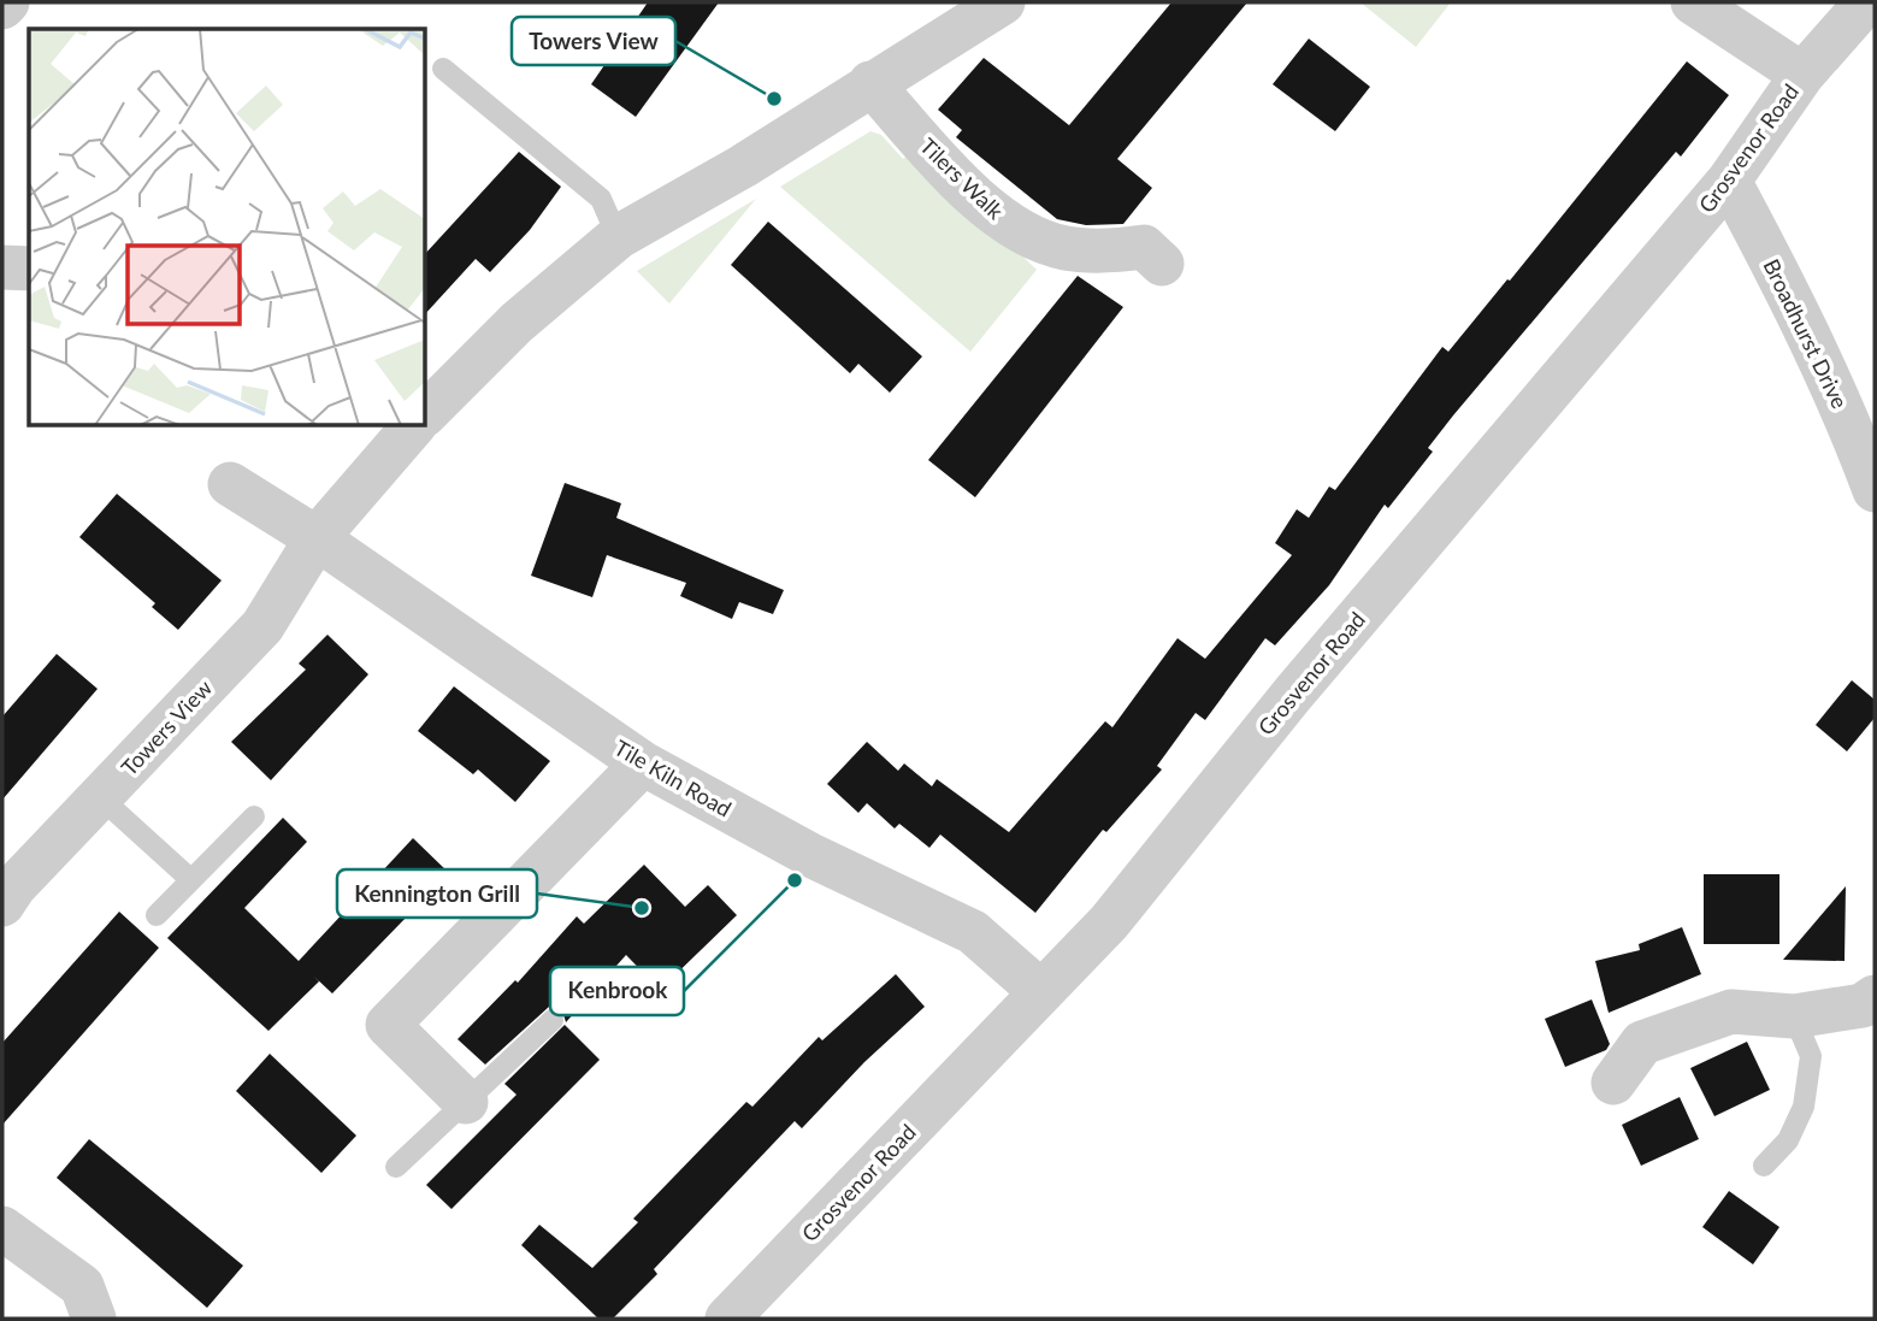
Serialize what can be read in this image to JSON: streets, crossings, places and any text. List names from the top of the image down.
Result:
{
  "streets": {
    "street": [
      "Grosvenor Road",
      "Tilers Walk",
      "Broadhurst Drive",
      "Towers View",
      "Tile Kiln Road"
    ]
  },
  "crossings": [
    ["Grosvenor Road", "Broadhurst Drive"],
    ["Grosvenor Road", "Tile Kiln Road"],
    ["Towers View", "Tile Kiln Road"]
  ],
  "places": ["Towers View", "Kenbrook", "Kennington Grill"]
}
